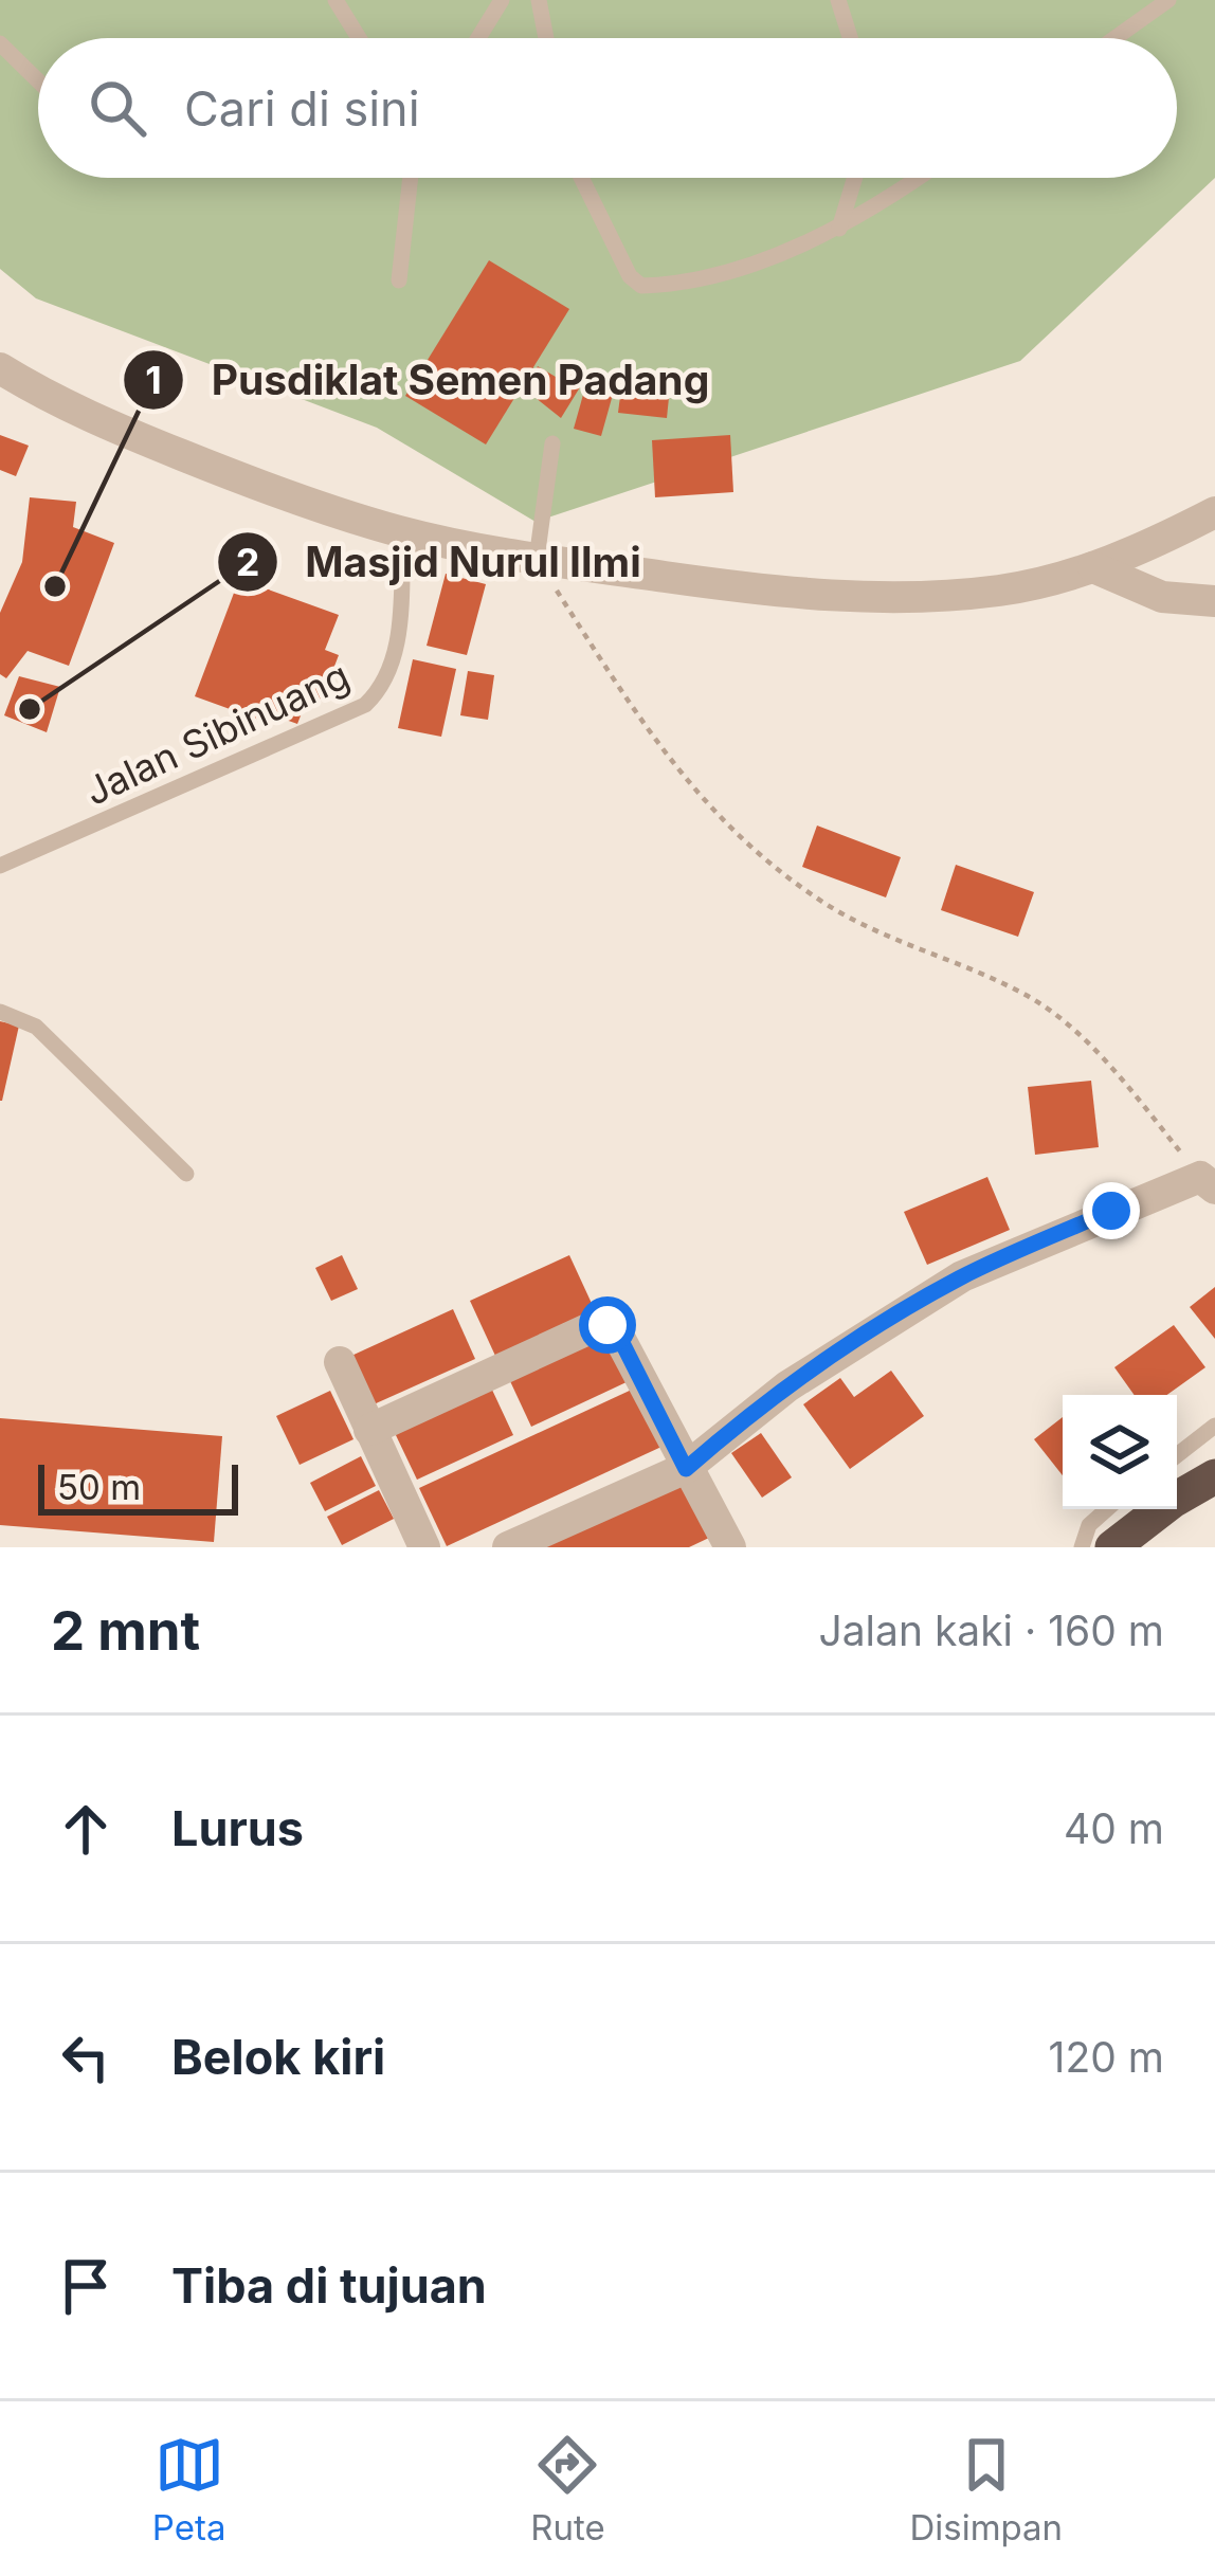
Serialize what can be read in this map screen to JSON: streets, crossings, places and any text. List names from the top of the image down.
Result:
{
  "streets": {
    "lane": ["Jalan Sibinuang"]
  },
  "places": ["Pusdiklat Semen Padang", "Masjid Nurul Ilmi"],
  "scale_bar": "50 m",
  "page": {
    "search": "Cari di sini",
    "scale": "50 m",
    "heading": ["2 mnt", "Jalan kaki · 160 m"],
    "list": [
      ["Lurus", "40 m"],
      ["Belok kiri", "120 m"],
      "Tiba di tujuan"
    ],
    "nav": ["Peta", "Rute", "Disimpan"]
  }
}
